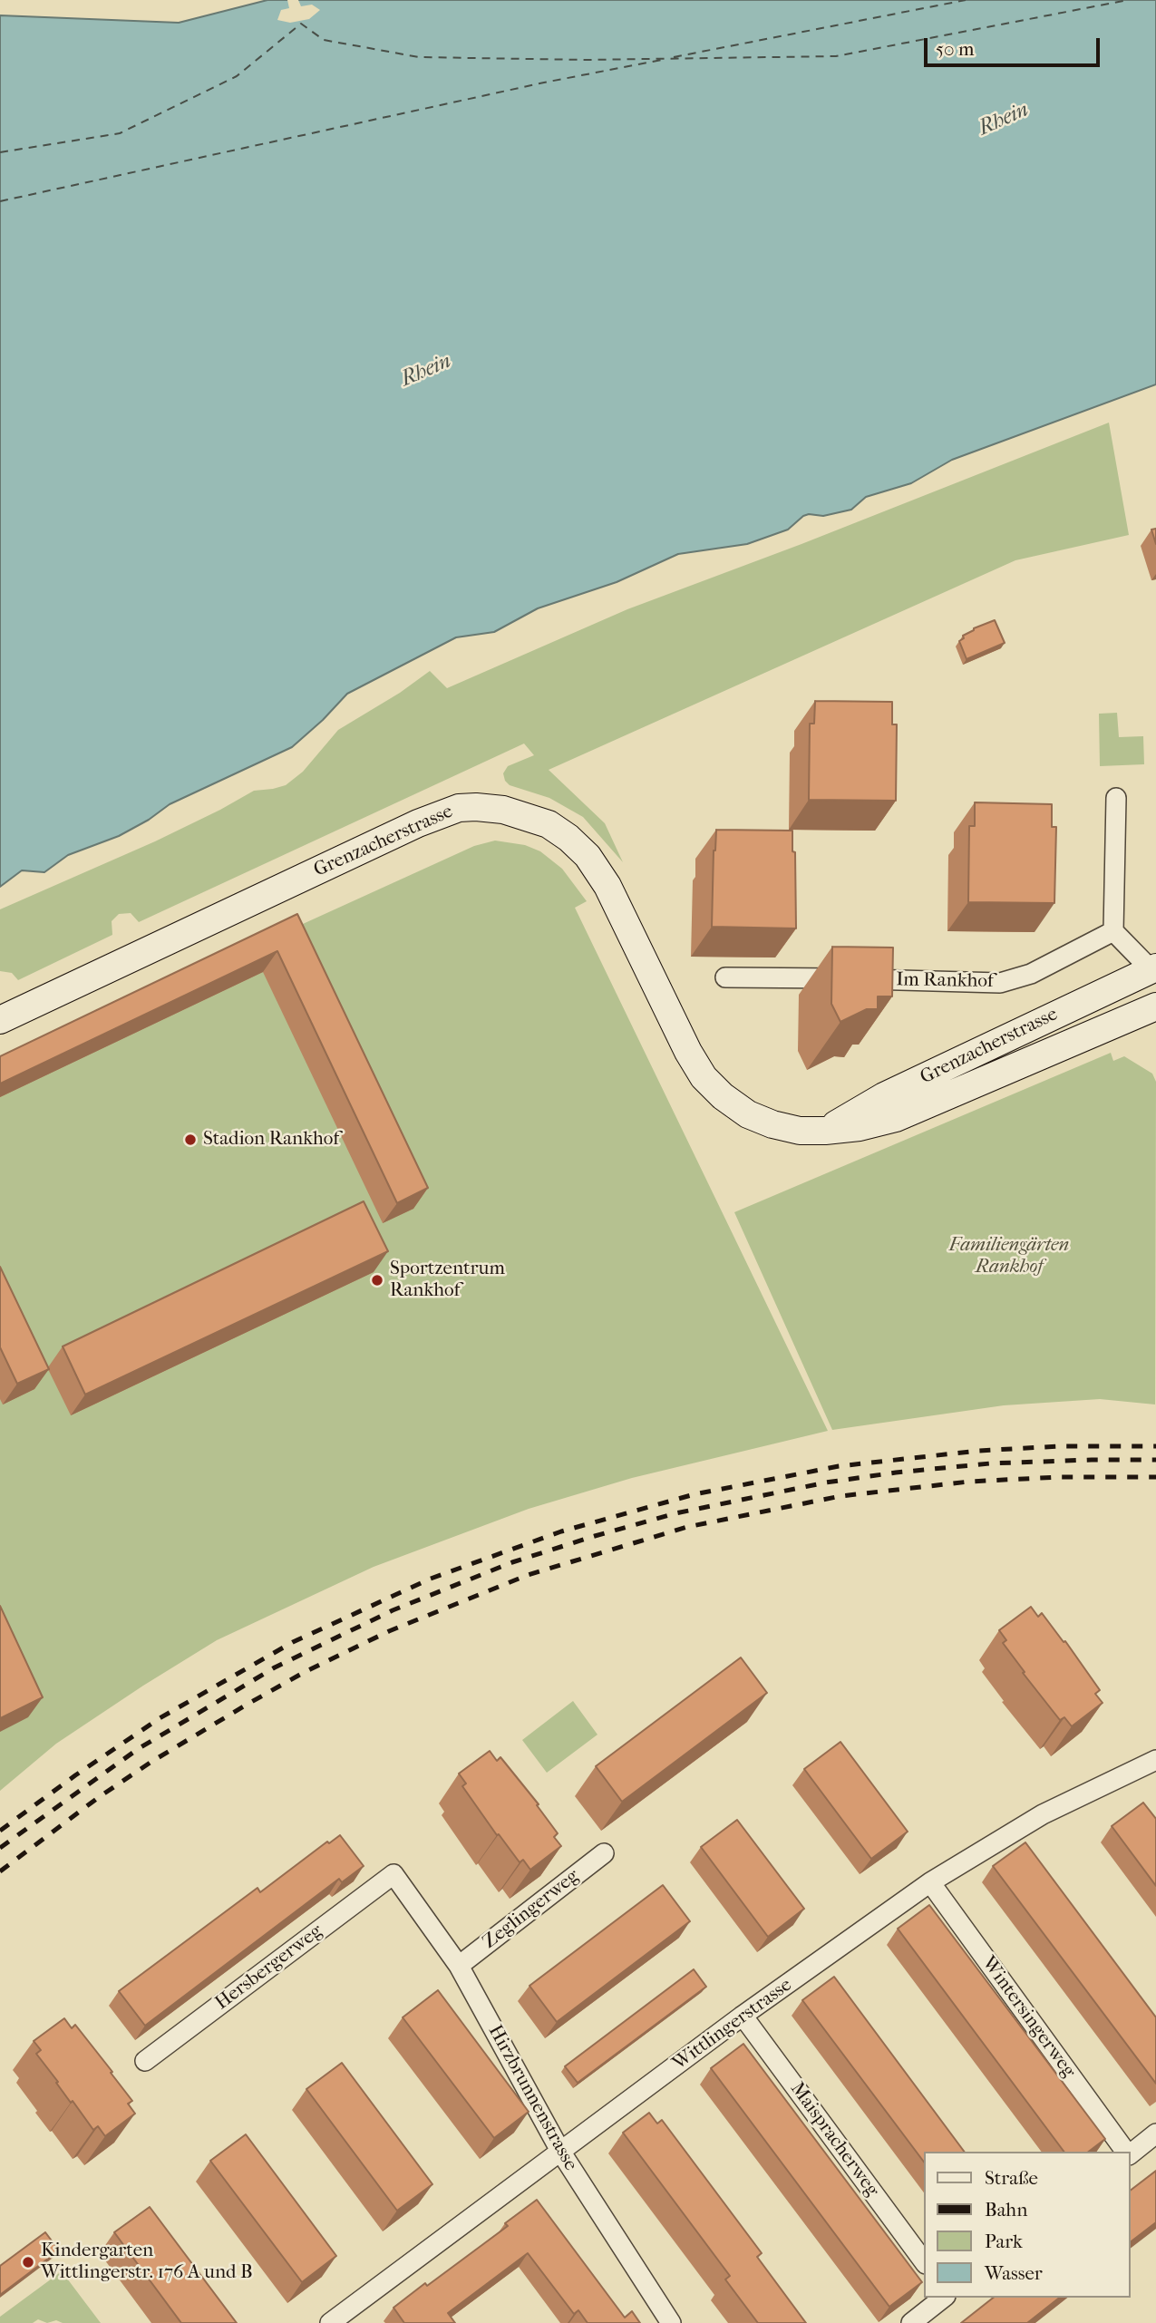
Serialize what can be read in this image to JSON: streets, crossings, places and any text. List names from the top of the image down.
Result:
{
  "streets": {
    "main road": ["Grenzacherstrasse"],
    "street": [
      "Im Rankhof",
      "Zeglingerweg",
      "Hersbergerweg",
      "Wintersingerweg",
      "Wittlingerstrasse",
      "Hirzbrunnenstrasse",
      "Maispracherweg"
    ]
  },
  "crossings": [
    ["Zeglingerweg", "Hirzbrunnenstrasse"],
    ["Hersbergerweg", "Hirzbrunnenstrasse"],
    ["Wintersingerweg", "Wittlingerstrasse"],
    ["Wittlingerstrasse", "Hirzbrunnenstrasse"],
    ["Wittlingerstrasse", "Maispracherweg"]
  ],
  "water": ["Rhein"],
  "parks": ["Familiengärten Rankhof"],
  "places": ["Stadion Rankhof", "Sportzentrum Rankhof", "Kindergarten Wittlingerstr. 176 A und B"],
  "legend": [
    "Straße",
    "Bahn",
    "Park",
    "Wasser"
  ],
  "scale_bar": "50 m"
}
